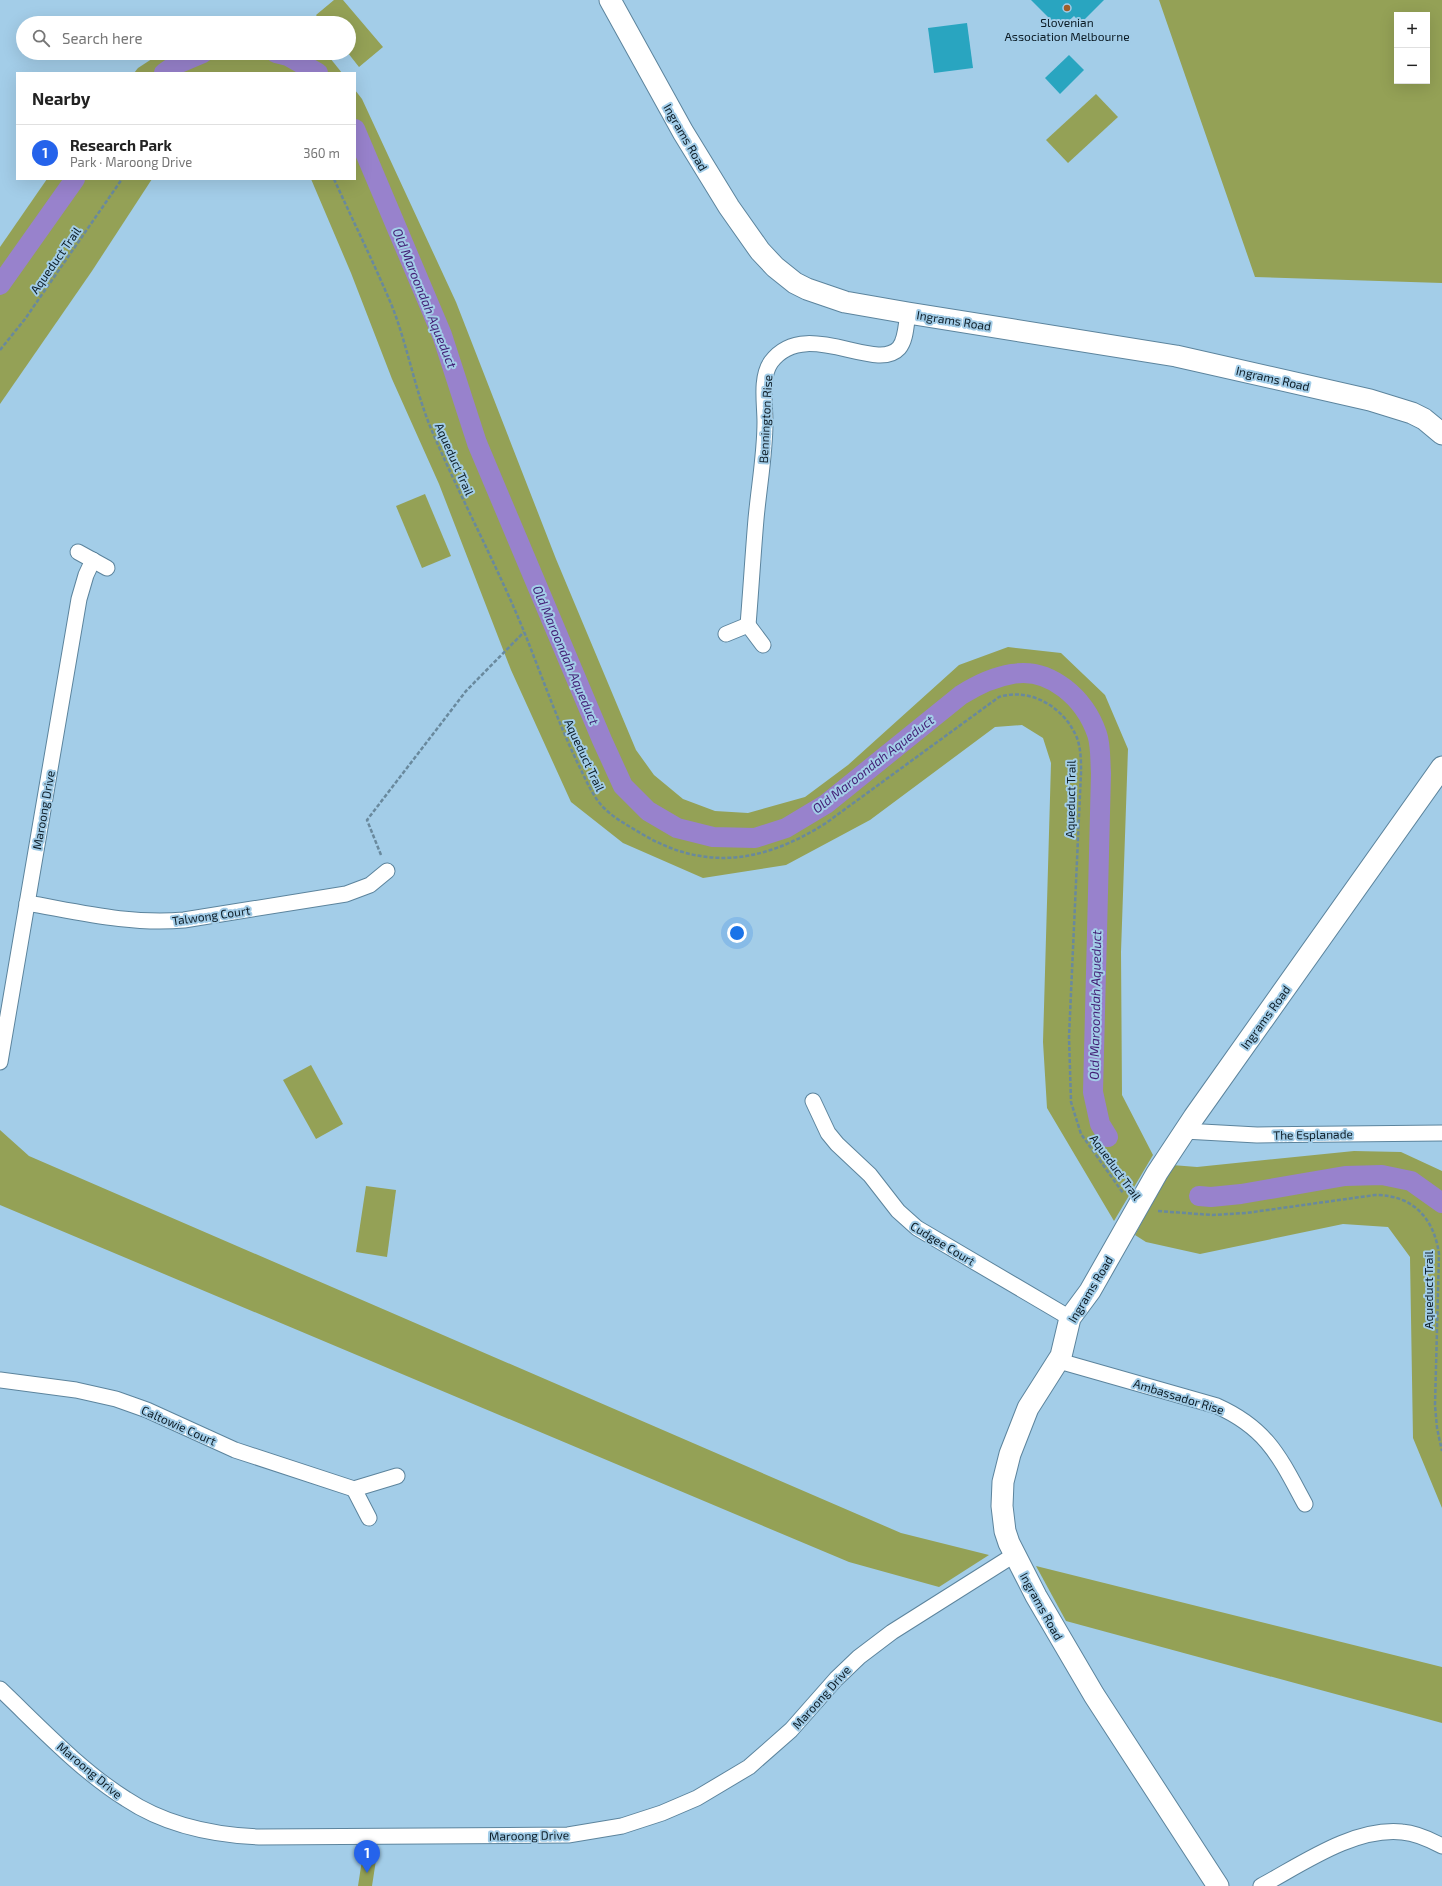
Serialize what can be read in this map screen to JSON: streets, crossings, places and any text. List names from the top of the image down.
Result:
{
  "streets": {
    "street": [
      "Ingrams Road",
      "Bennington Rise",
      "Maroong Drive",
      "Talwong Court",
      "The Esplanade",
      "Cudgee Court",
      "Ambassador Rise",
      "Caltowie Court"
    ],
    "path": ["Aqueduct Trail"]
  },
  "crossings": [
    ["Ingrams Road", "Aqueduct Trail"],
    ["Ingrams Road", "Bennington Rise"],
    ["Ingrams Road", "Maroong Drive"],
    ["Ingrams Road", "The Esplanade"],
    ["Ingrams Road", "Cudgee Court"],
    ["Ingrams Road", "Ambassador Rise"],
    ["Maroong Drive", "Talwong Court"]
  ],
  "water": ["Old Maroondah Aqueduct"],
  "places": ["Slovenian Association Melbourne"],
  "page": {
    "map_buttons": ["+", "−"],
    "search": "Search here",
    "heading": "Nearby",
    "list": [
      {
        "mark": "1",
        "name": "Research Park",
        "note": "Park · Maroong Drive",
        "value": "360 m"
      }
    ],
    "pins": "1"
  }
}
